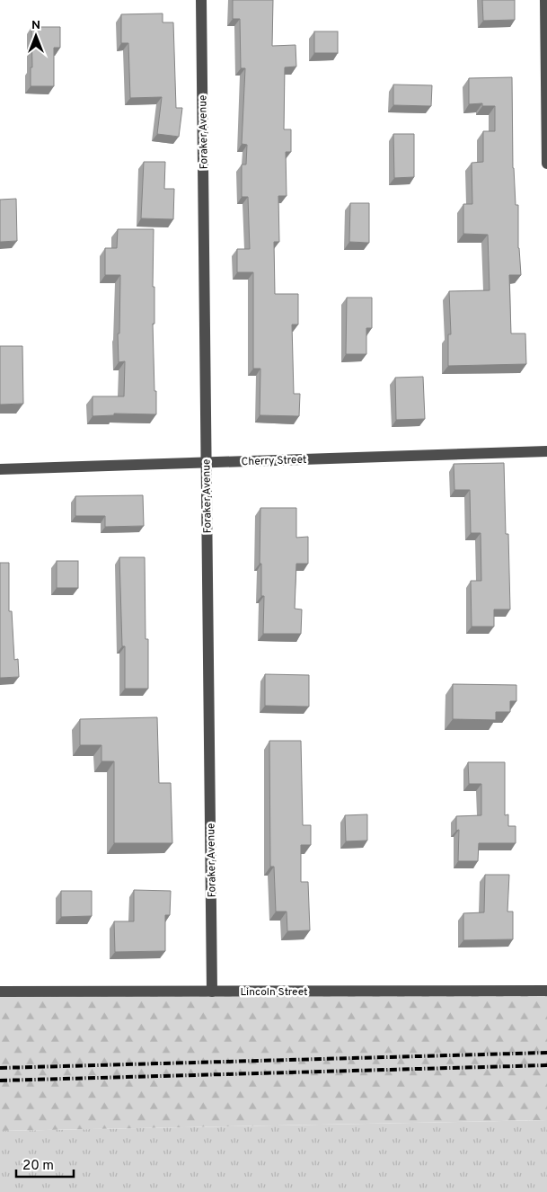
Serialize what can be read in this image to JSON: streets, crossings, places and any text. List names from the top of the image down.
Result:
{
  "streets": {
    "street": ["Foraker Avenue", "Cherry Street", "Lincoln Street"]
  },
  "crossings": [
    ["Foraker Avenue", "Cherry Street"],
    ["Foraker Avenue", "Lincoln Street"]
  ],
  "scale_bar": "20 m",
  "north": "top"
}
